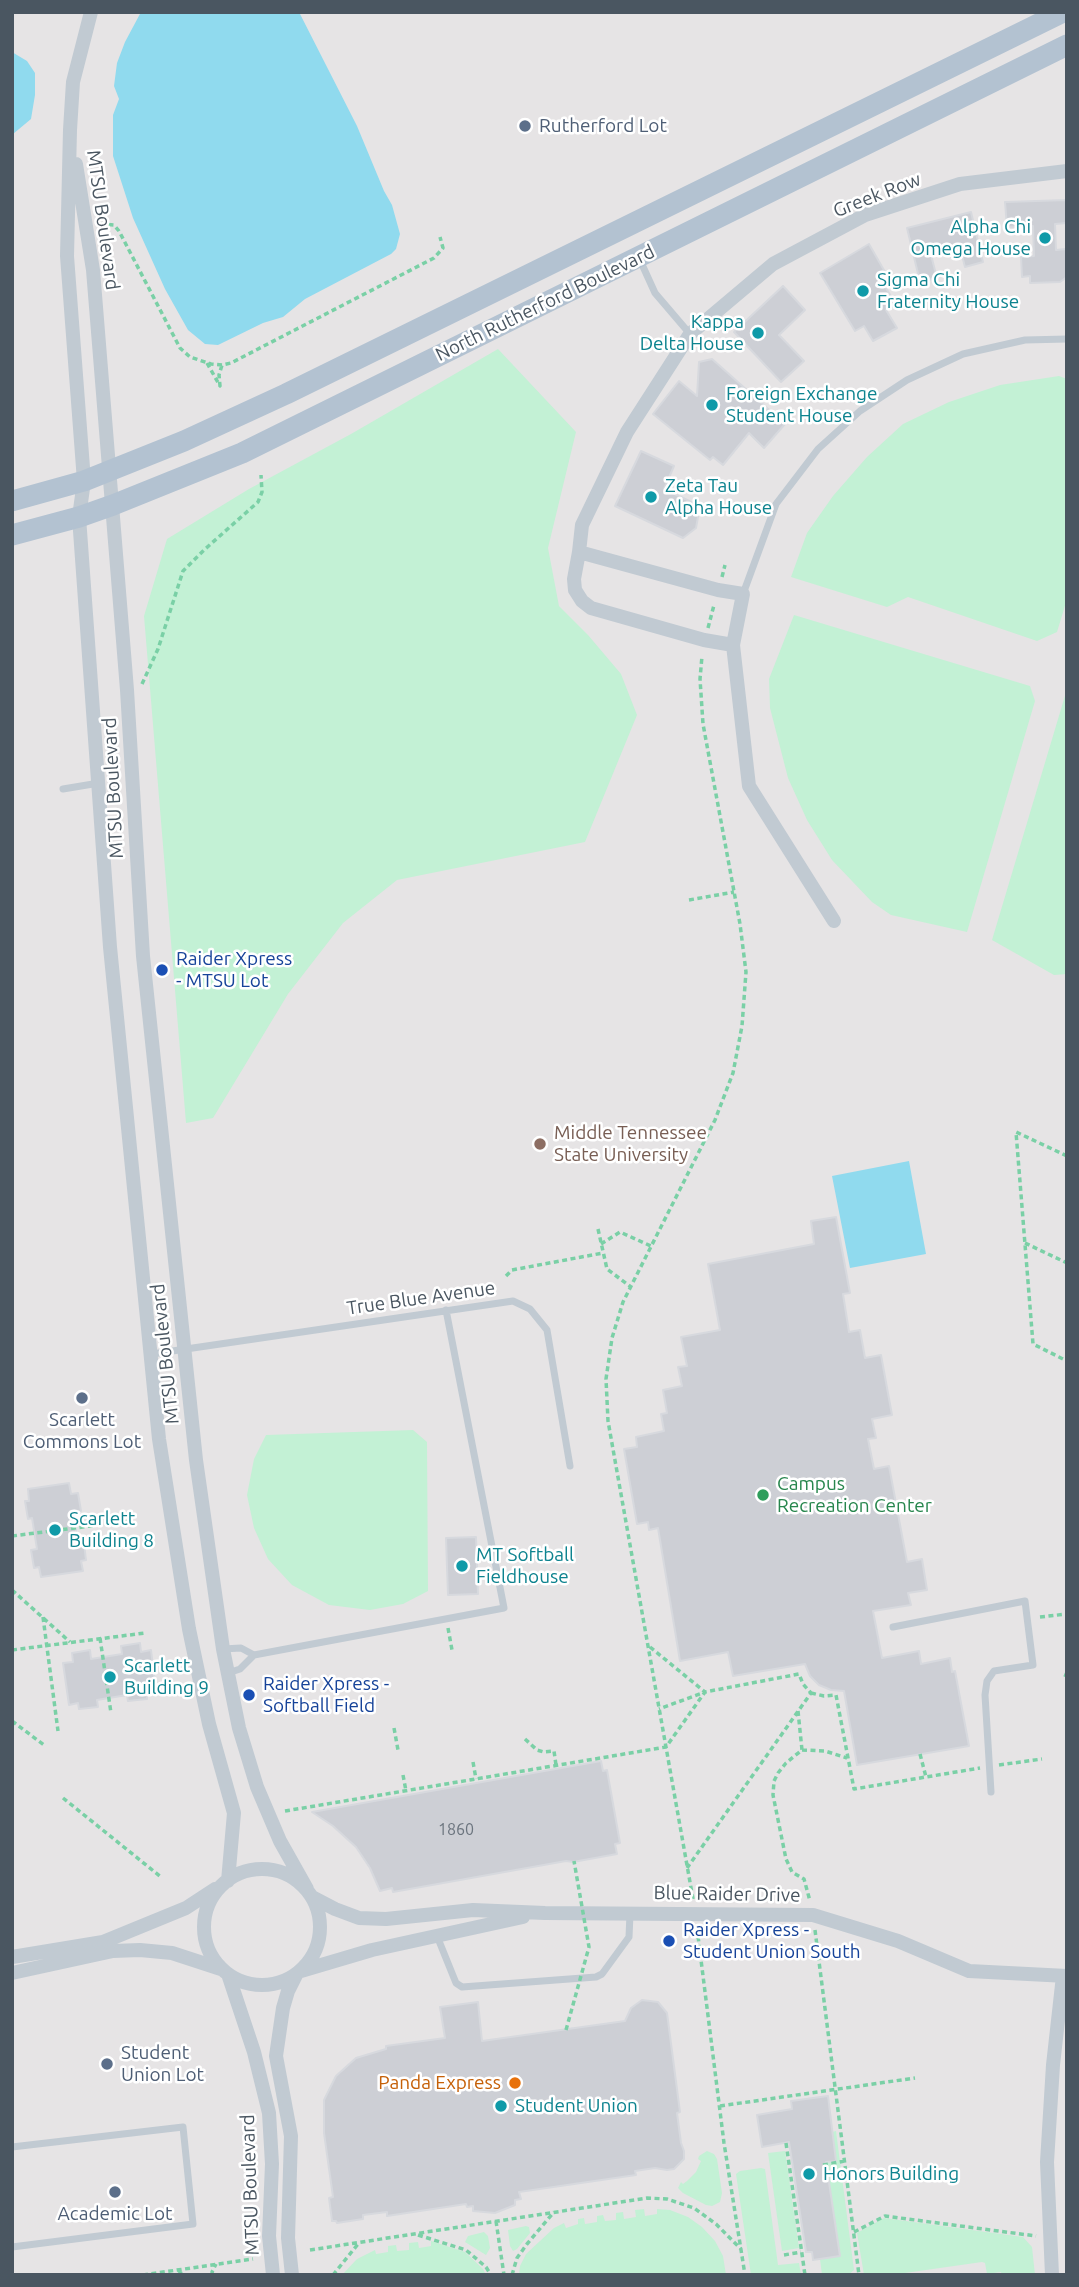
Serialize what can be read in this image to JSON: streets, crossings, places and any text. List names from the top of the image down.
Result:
{
  "streets": {
    "main road": ["North Rutherford Boulevard"],
    "street": ["Greek Row", "MTSU Boulevard", "Blue Raider Drive"],
    "lane": ["True Blue Avenue"]
  },
  "crossings": [
    ["MTSU Boulevard", "North Rutherford Boulevard"],
    ["MTSU Boulevard", "True Blue Avenue"],
    ["MTSU Boulevard", "Blue Raider Drive"]
  ],
  "places": [
    "Rutherford Lot",
    "Alpha Chi Omega House",
    "Sigma Chi Fraternity House",
    "Kappa Delta House",
    "Foreign Exchange Student House",
    "Zeta Tau Alpha House",
    "Raider Xpress - MTSU Lot",
    "Middle Tennessee State University",
    "Scarlett Commons Lot",
    "Campus Recreation Center",
    "Scarlett Building 8",
    "MT Softball Fieldhouse",
    "Scarlett Building 9",
    "Raider Xpress - Softball Field",
    "Raider Xpress - Student Union South",
    "Student Union Lot",
    "Panda Express",
    "Student Union",
    "Honors Building",
    "Academic Lot"
  ],
  "house_numbers": ["1860"]
}
